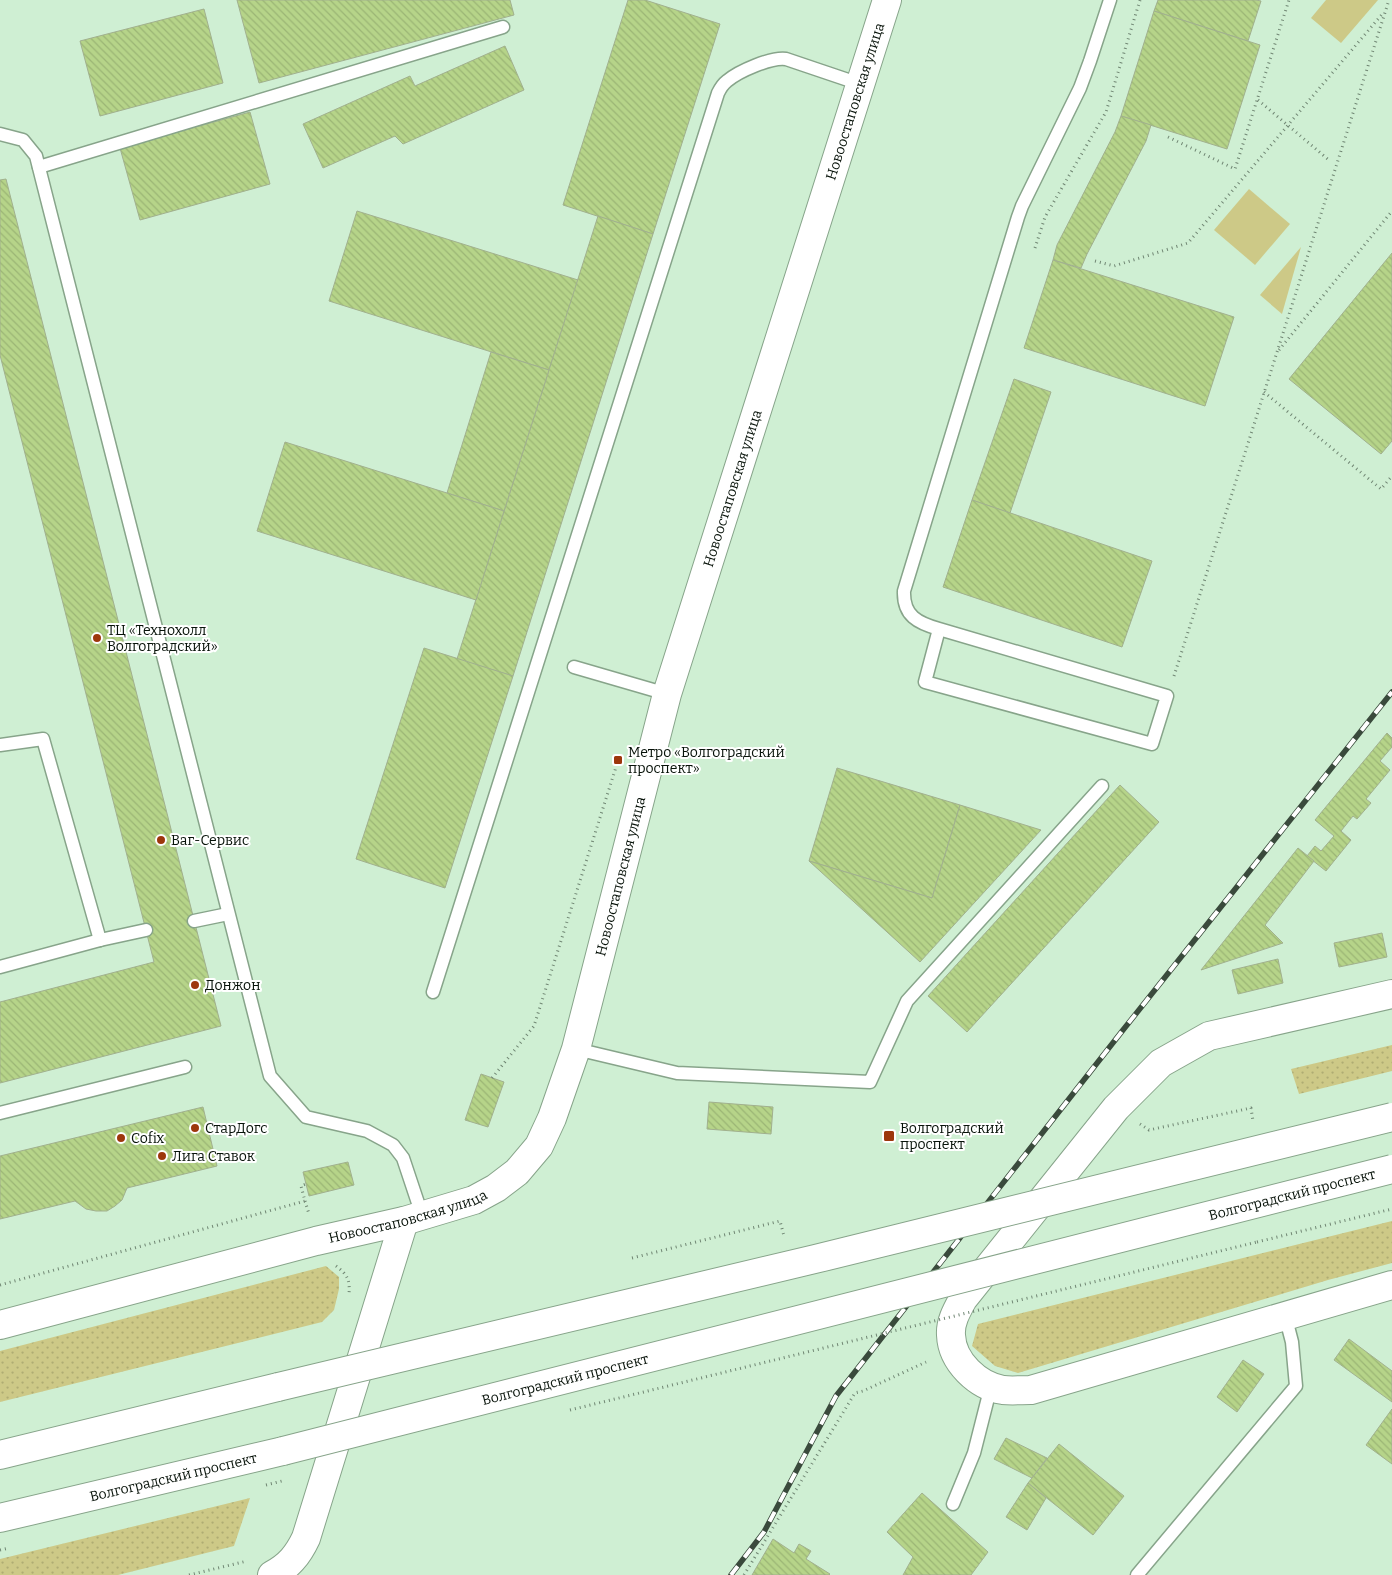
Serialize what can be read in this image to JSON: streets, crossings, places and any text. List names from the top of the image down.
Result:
{
  "streets": {
    "main road": ["Новоостаповская улица", "Волгоградский проспект"]
  },
  "places": {
    "other": [
      "ТЦ «Технохолл Волгоградский»",
      "Ваг-Сервис",
      "Донжон",
      "СтарДогс",
      "Cofix",
      "Лига Ставок"
    ],
    "transit": ["Метро «Волгоградский проспект»", "Волгоградский проспект"]
  }
}
